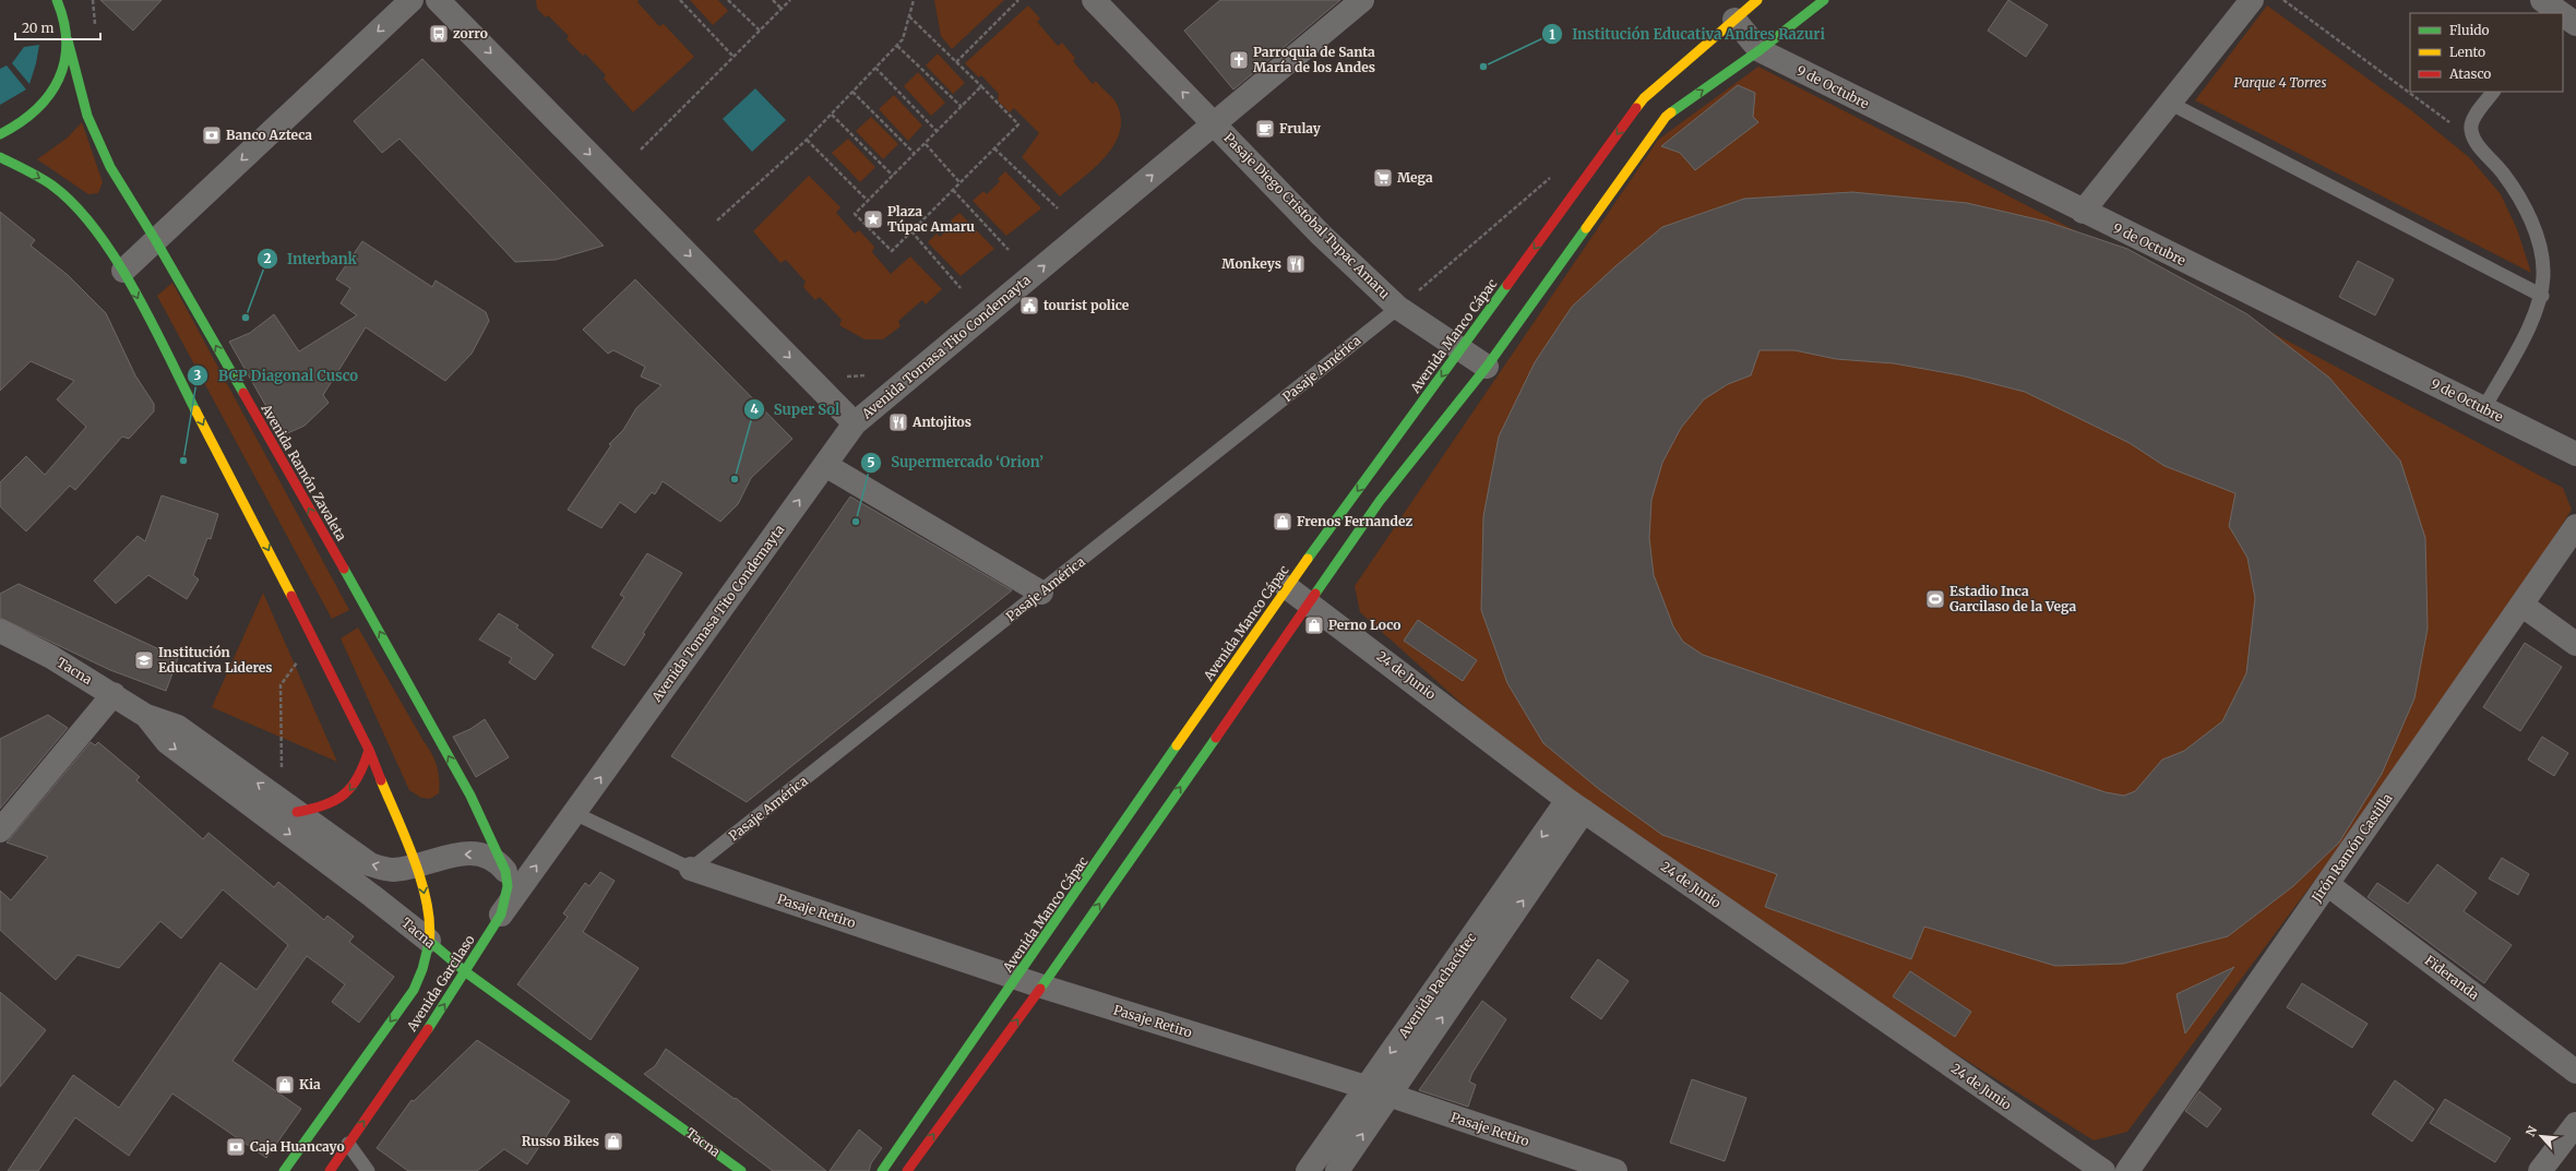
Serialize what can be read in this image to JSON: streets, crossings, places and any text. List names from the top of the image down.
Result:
{
  "streets": {
    "main road": [
      "Avenida Manco Cápac",
      "Avenida Ramón Zavaleta",
      "Tacna",
      "Avenida Garcilaso"
    ],
    "street": [
      "9 de Octubre",
      "Pasaje Diego Cristobal Tupac Amaru",
      "Avenida Tomasa Tito Condemayta",
      "24 de Junio",
      "Jirón Ramón Castilla",
      "Pasaje Retiro",
      "Fideranda",
      "Avenida Pachacútec"
    ],
    "lane": ["Pasaje América"]
  },
  "crossings": [
    ["9 de Octubre", "Avenida Manco Cápac"],
    ["Pasaje Diego Cristobal Tupac Amaru", "Avenida Manco Cápac"],
    ["Pasaje Diego Cristobal Tupac Amaru", "Avenida Tomasa Tito Condemayta"],
    ["Pasaje Diego Cristobal Tupac Amaru", "Pasaje América"],
    ["Avenida Manco Cápac", "24 de Junio"],
    ["Avenida Manco Cápac", "Pasaje Retiro"],
    ["Avenida Tomasa Tito Condemayta", "Avenida Garcilaso"],
    ["Pasaje América", "Pasaje Retiro"],
    ["Avenida Ramón Zavaleta", "Avenida Garcilaso"],
    ["Tacna", "Avenida Garcilaso"],
    ["24 de Junio", "Avenida Pachacútec"],
    ["Jirón Ramón Castilla", "Fideranda"],
    ["Pasaje Retiro", "Avenida Pachacútec"]
  ],
  "one_way": ["Avenida Tomasa Tito Condemayta"],
  "parks": ["Parque 4 Torres"],
  "places": {
    "bus stop": ["zorro"],
    "church": ["Parroquia de Santa María de los Andes"],
    "other": [
      "Institución Educativa Andres Razuri",
      "Interbank",
      "BCP Diagonal Cusco",
      "Super Sol",
      "Supermercado ‘Orion’"
    ],
    "cafe": ["Frulay"],
    "bank": ["Banco Azteca", "Caja Huancayo"],
    "supermarket": ["Mega"],
    "place": ["Plaza Túpac Amaru"],
    "restaurant": ["Monkeys", "Antojitos"],
    "public building": ["tourist police"],
    "shop": [
      "Frenos Fernandez",
      "Perno Loco",
      "Kia",
      "Russo Bikes"
    ],
    "sports": ["Estadio Inca Garcilaso de la Vega"],
    "school or university": ["Institución Educativa Lideres"]
  },
  "legend": ["Fluido", "Lento", "Atasco"],
  "scale_bar": "20 m",
  "north": "top left"
}
